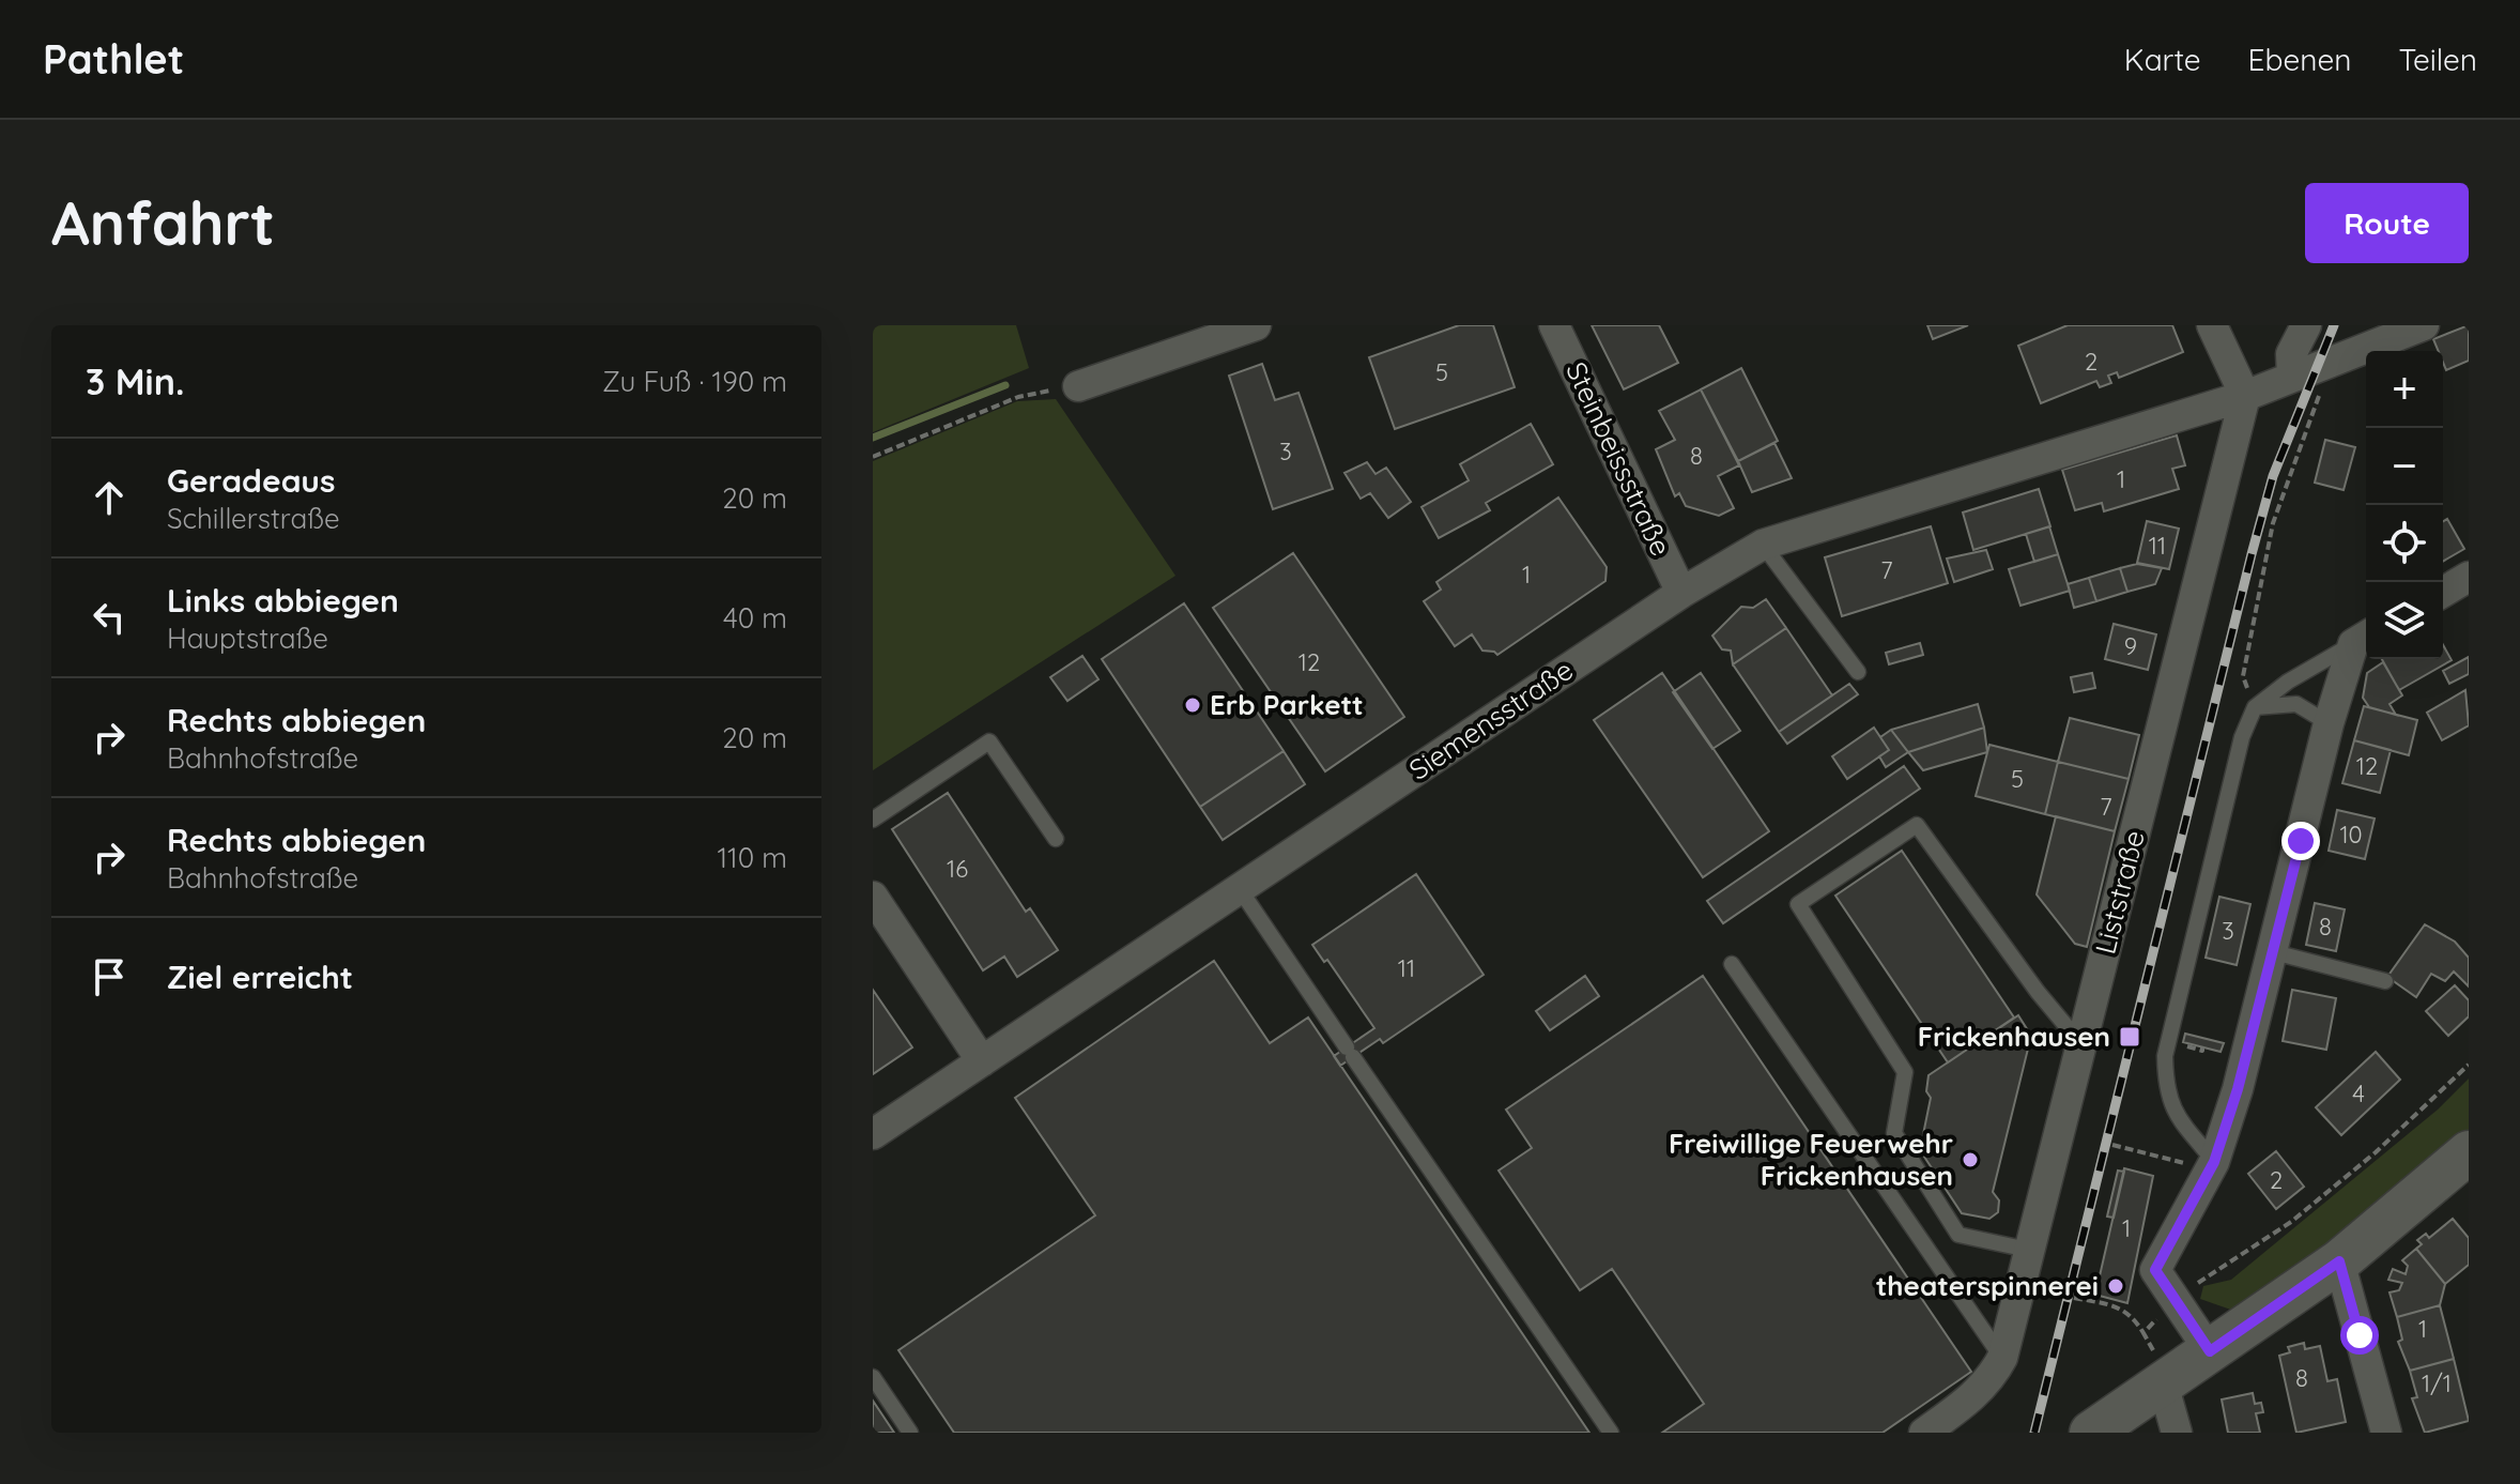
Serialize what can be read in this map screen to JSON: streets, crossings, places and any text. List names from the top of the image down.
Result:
{
  "streets": {
    "street": ["Steinbeissstraße", "Siemensstraße", "Liststraße"]
  },
  "crossings": [
    ["Steinbeissstraße", "Siemensstraße"],
    ["Siemensstraße", "Liststraße"]
  ],
  "places": {
    "other": ["Erb Parkett", "Freiwillige Feuerwehr Frickenhausen", "theaterspinnerei"],
    "transit": ["Frickenhausen"]
  },
  "house_numbers": [
    "2",
    "5",
    "3",
    "8",
    "1",
    "11",
    "7",
    "1",
    "9",
    "12",
    "12",
    "5",
    "7",
    "10",
    "16",
    "8",
    "3",
    "11",
    "4",
    "2",
    "1",
    "1",
    "8",
    "1/1"
  ],
  "page": {
    "header": "Pathlet",
    "nav": ["Karte", "Ebenen", "Teilen"],
    "buttons": "Route",
    "title": "Anfahrt",
    "heading": ["3 Min.", "Zu Fuß · 190 m"],
    "map_buttons": ["+", "−"],
    "list": [
      ["Geradeaus", "Schillerstraße", "20 m"],
      ["Links abbiegen", "Hauptstraße", "40 m"],
      ["Rechts abbiegen", "Bahnhofstraße", "20 m"],
      ["Rechts abbiegen", "Bahnhofstraße", "110 m"],
      "Ziel erreicht"
    ]
  }
}
